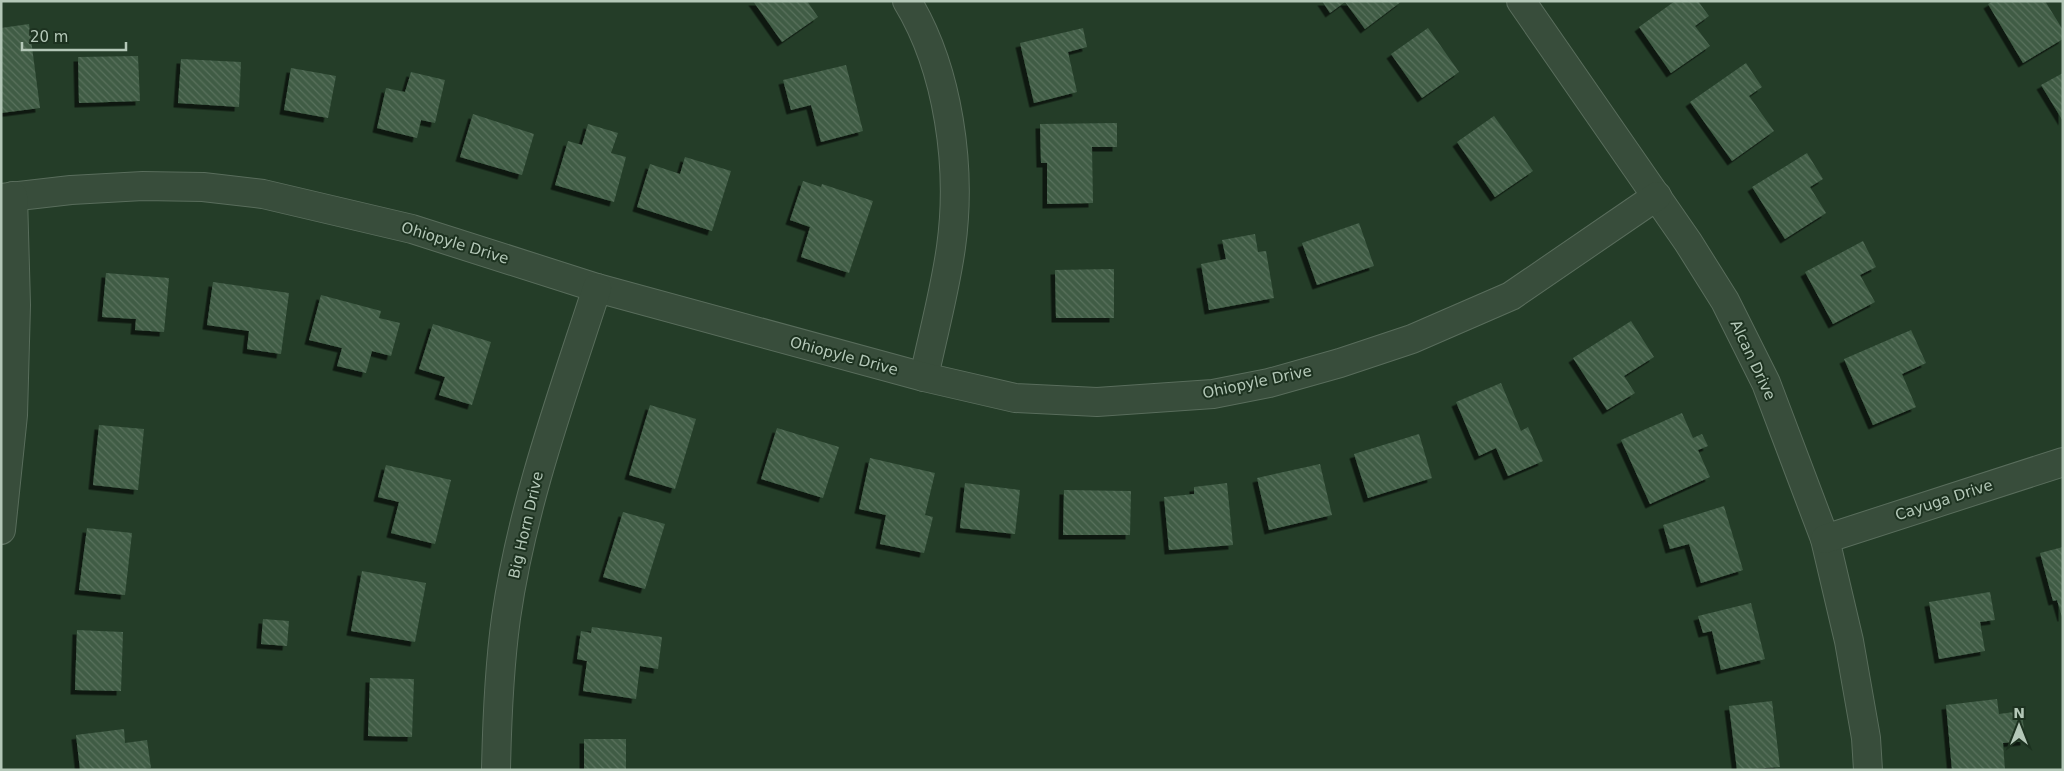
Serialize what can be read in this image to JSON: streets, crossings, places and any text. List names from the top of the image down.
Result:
{
  "streets": {
    "street": [
      "Ohiopyle Drive",
      "Alcan Drive",
      "Cayuga Drive",
      "Big Horn Drive"
    ]
  },
  "crossings": [
    ["Ohiopyle Drive", "Alcan Drive"],
    ["Ohiopyle Drive", "Big Horn Drive"],
    ["Alcan Drive", "Cayuga Drive"]
  ],
  "scale_bar": "20 m",
  "north": "top"
}
